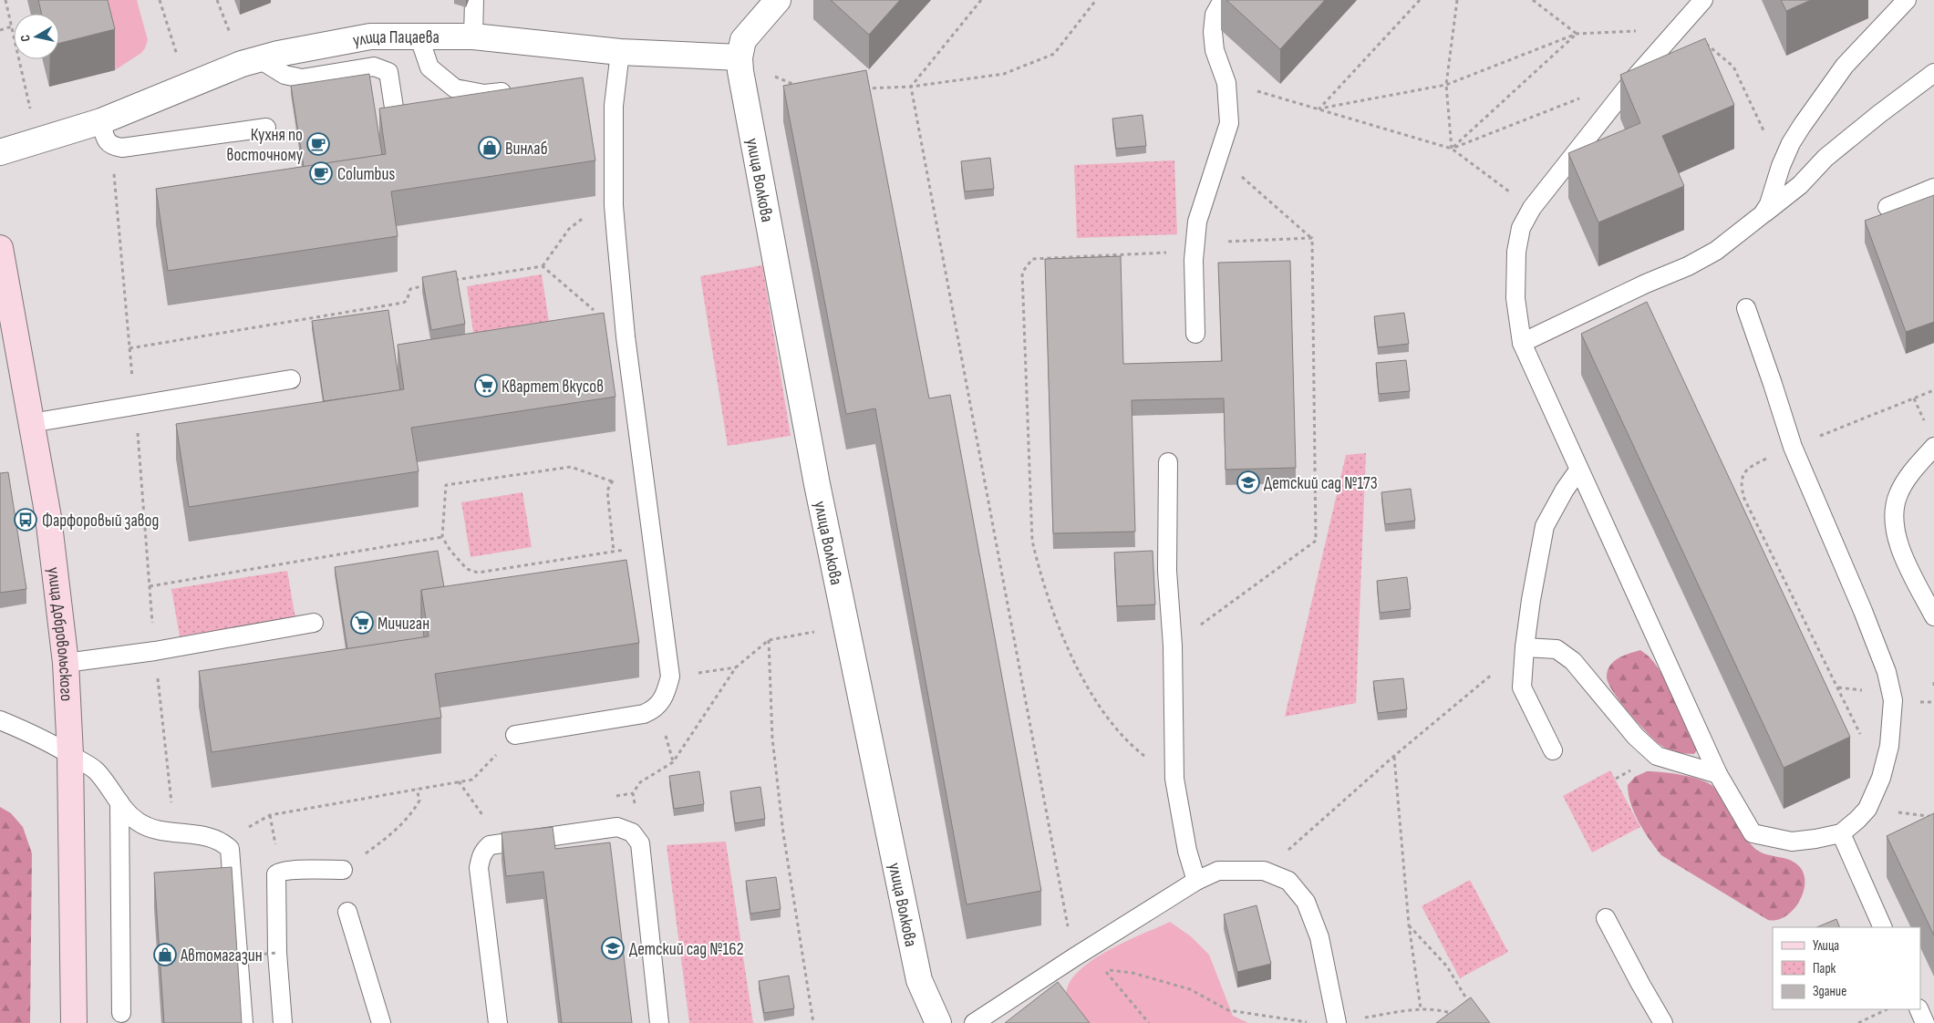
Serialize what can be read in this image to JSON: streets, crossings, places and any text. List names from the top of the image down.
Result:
{
  "streets": {
    "main road": ["улица Добровольского"],
    "street": ["улица Пацаева", "улица Волкова"]
  },
  "crossings": [
    ["улица Пацаева", "улица Волкова"]
  ],
  "places": {
    "cafe": ["Кухня по восточному", "Columbus"],
    "shop": ["Винлаб", "Автомагазин"],
    "supermarket": ["Квартет вкусов", "Мичиган"],
    "school or university": ["Детский сад №173", "Детский сад №162"],
    "bus stop": ["Фарфоровый завод"]
  },
  "legend": ["Улица", "Парк", "Здание"],
  "north": "left"
}
